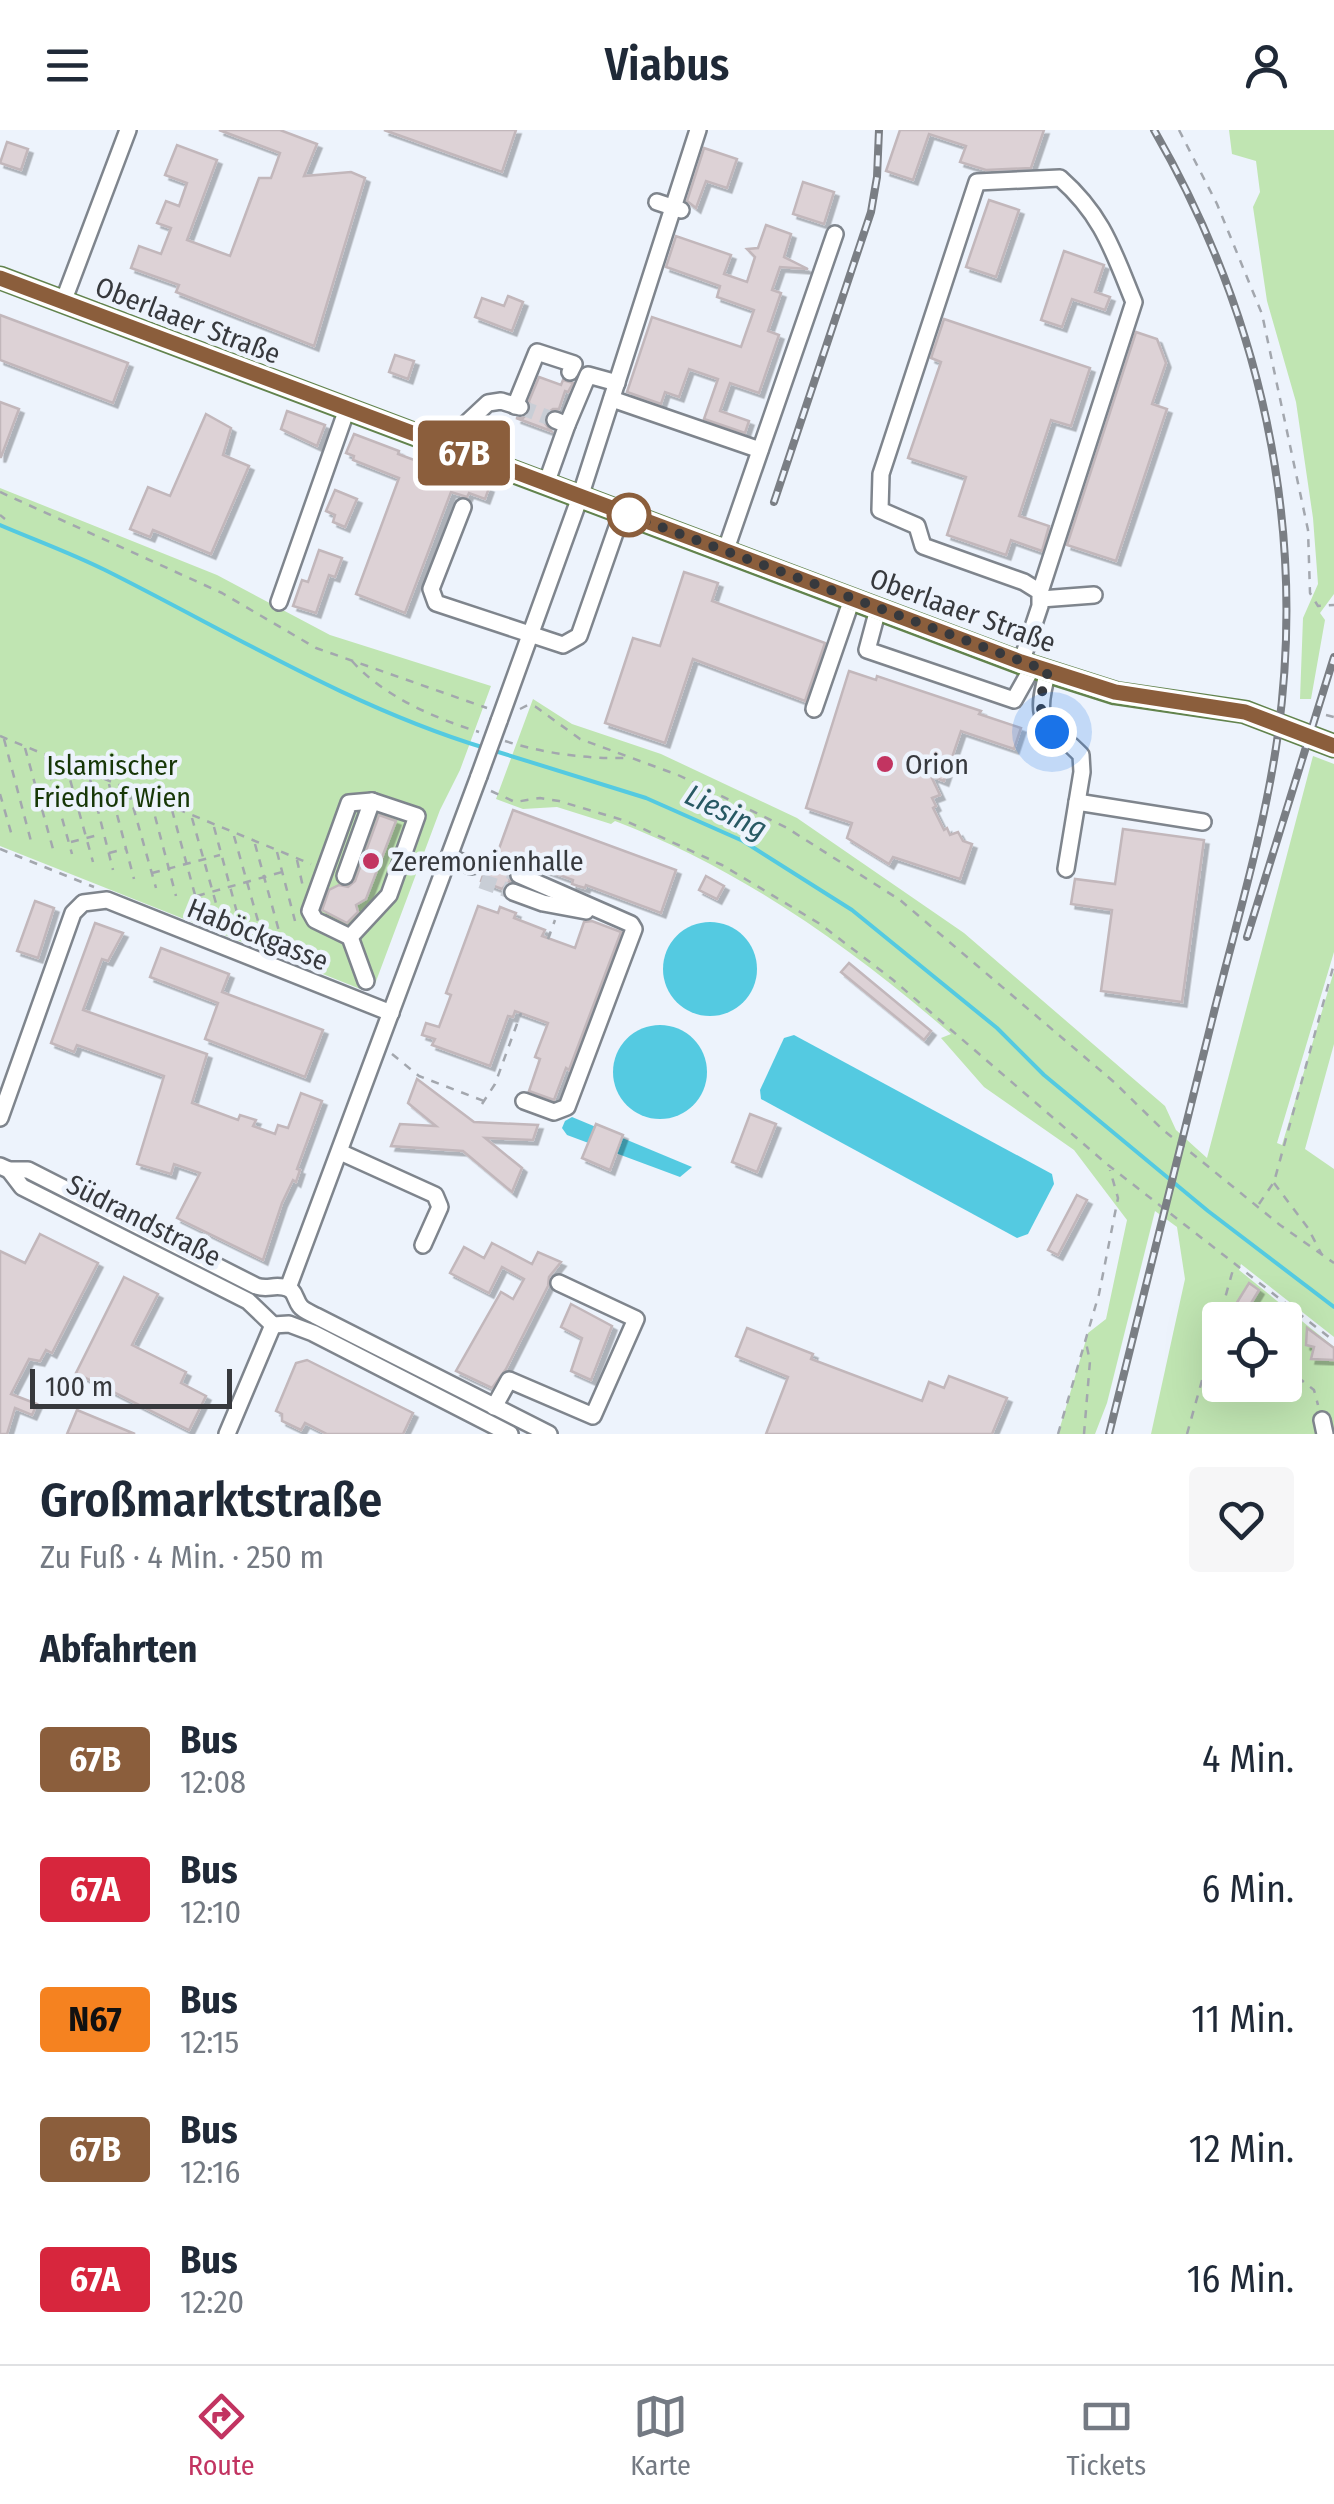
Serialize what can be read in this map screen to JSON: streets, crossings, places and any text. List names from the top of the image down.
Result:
{
  "streets": {
    "main road": ["Oberlaaer Straße"],
    "street": ["Haböckgasse", "Südrandstraße"]
  },
  "water": ["Liesing"],
  "parks": ["Islamischer Friedhof Wien"],
  "places": ["Orion", "Zeremonienhalle"],
  "lines": ["bus line 67B"],
  "scale_bar": "100 m",
  "page": {
    "header": "Viabus",
    "on_map": "67B",
    "scale": "100 m",
    "heading": [
      ["Großmarktstraße", "Zu Fuß · 4 Min. · 250 m"],
      "Abfahrten"
    ],
    "list": [
      {
        "mark": "67B",
        "name": "Bus",
        "note": "12:08",
        "value": "4 Min."
      },
      {
        "mark": "67A",
        "name": "Bus",
        "note": "12:10",
        "value": "6 Min."
      },
      {
        "mark": "N67",
        "name": "Bus",
        "note": "12:15",
        "value": "11 Min."
      },
      {
        "mark": "67B",
        "name": "Bus",
        "note": "12:16",
        "value": "12 Min."
      },
      {
        "mark": "67A",
        "name": "Bus",
        "note": "12:20",
        "value": "16 Min."
      }
    ],
    "tabs": ["Route", "Karte", "Tickets"]
  }
}
